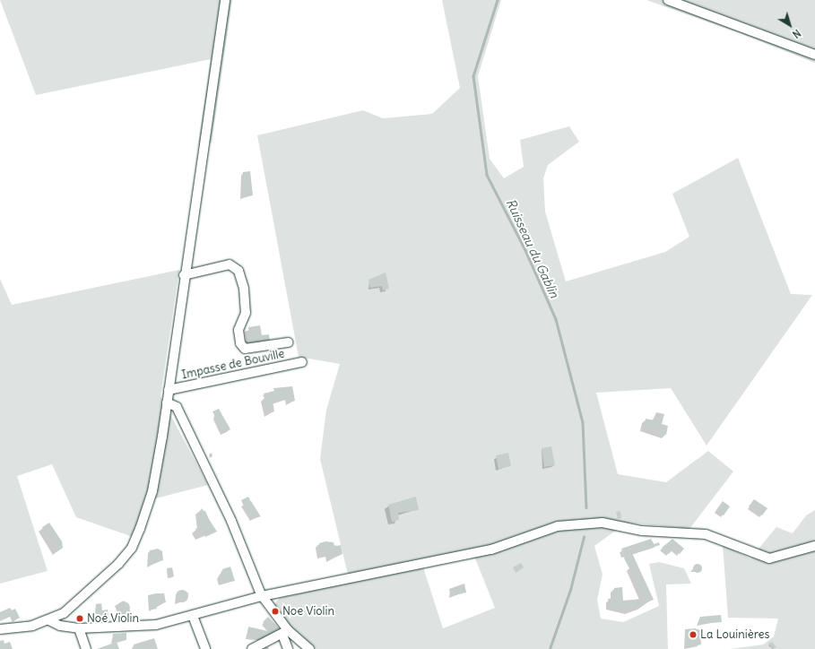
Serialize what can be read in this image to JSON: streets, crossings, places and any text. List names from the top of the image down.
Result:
{
  "streets": {
    "street": ["Impasse de Bouville"]
  },
  "water": ["Ruisseau du Gablin"],
  "places": ["Noe Violin", "Noé Violin", "La Louinières"],
  "north": "bottom right"
}
